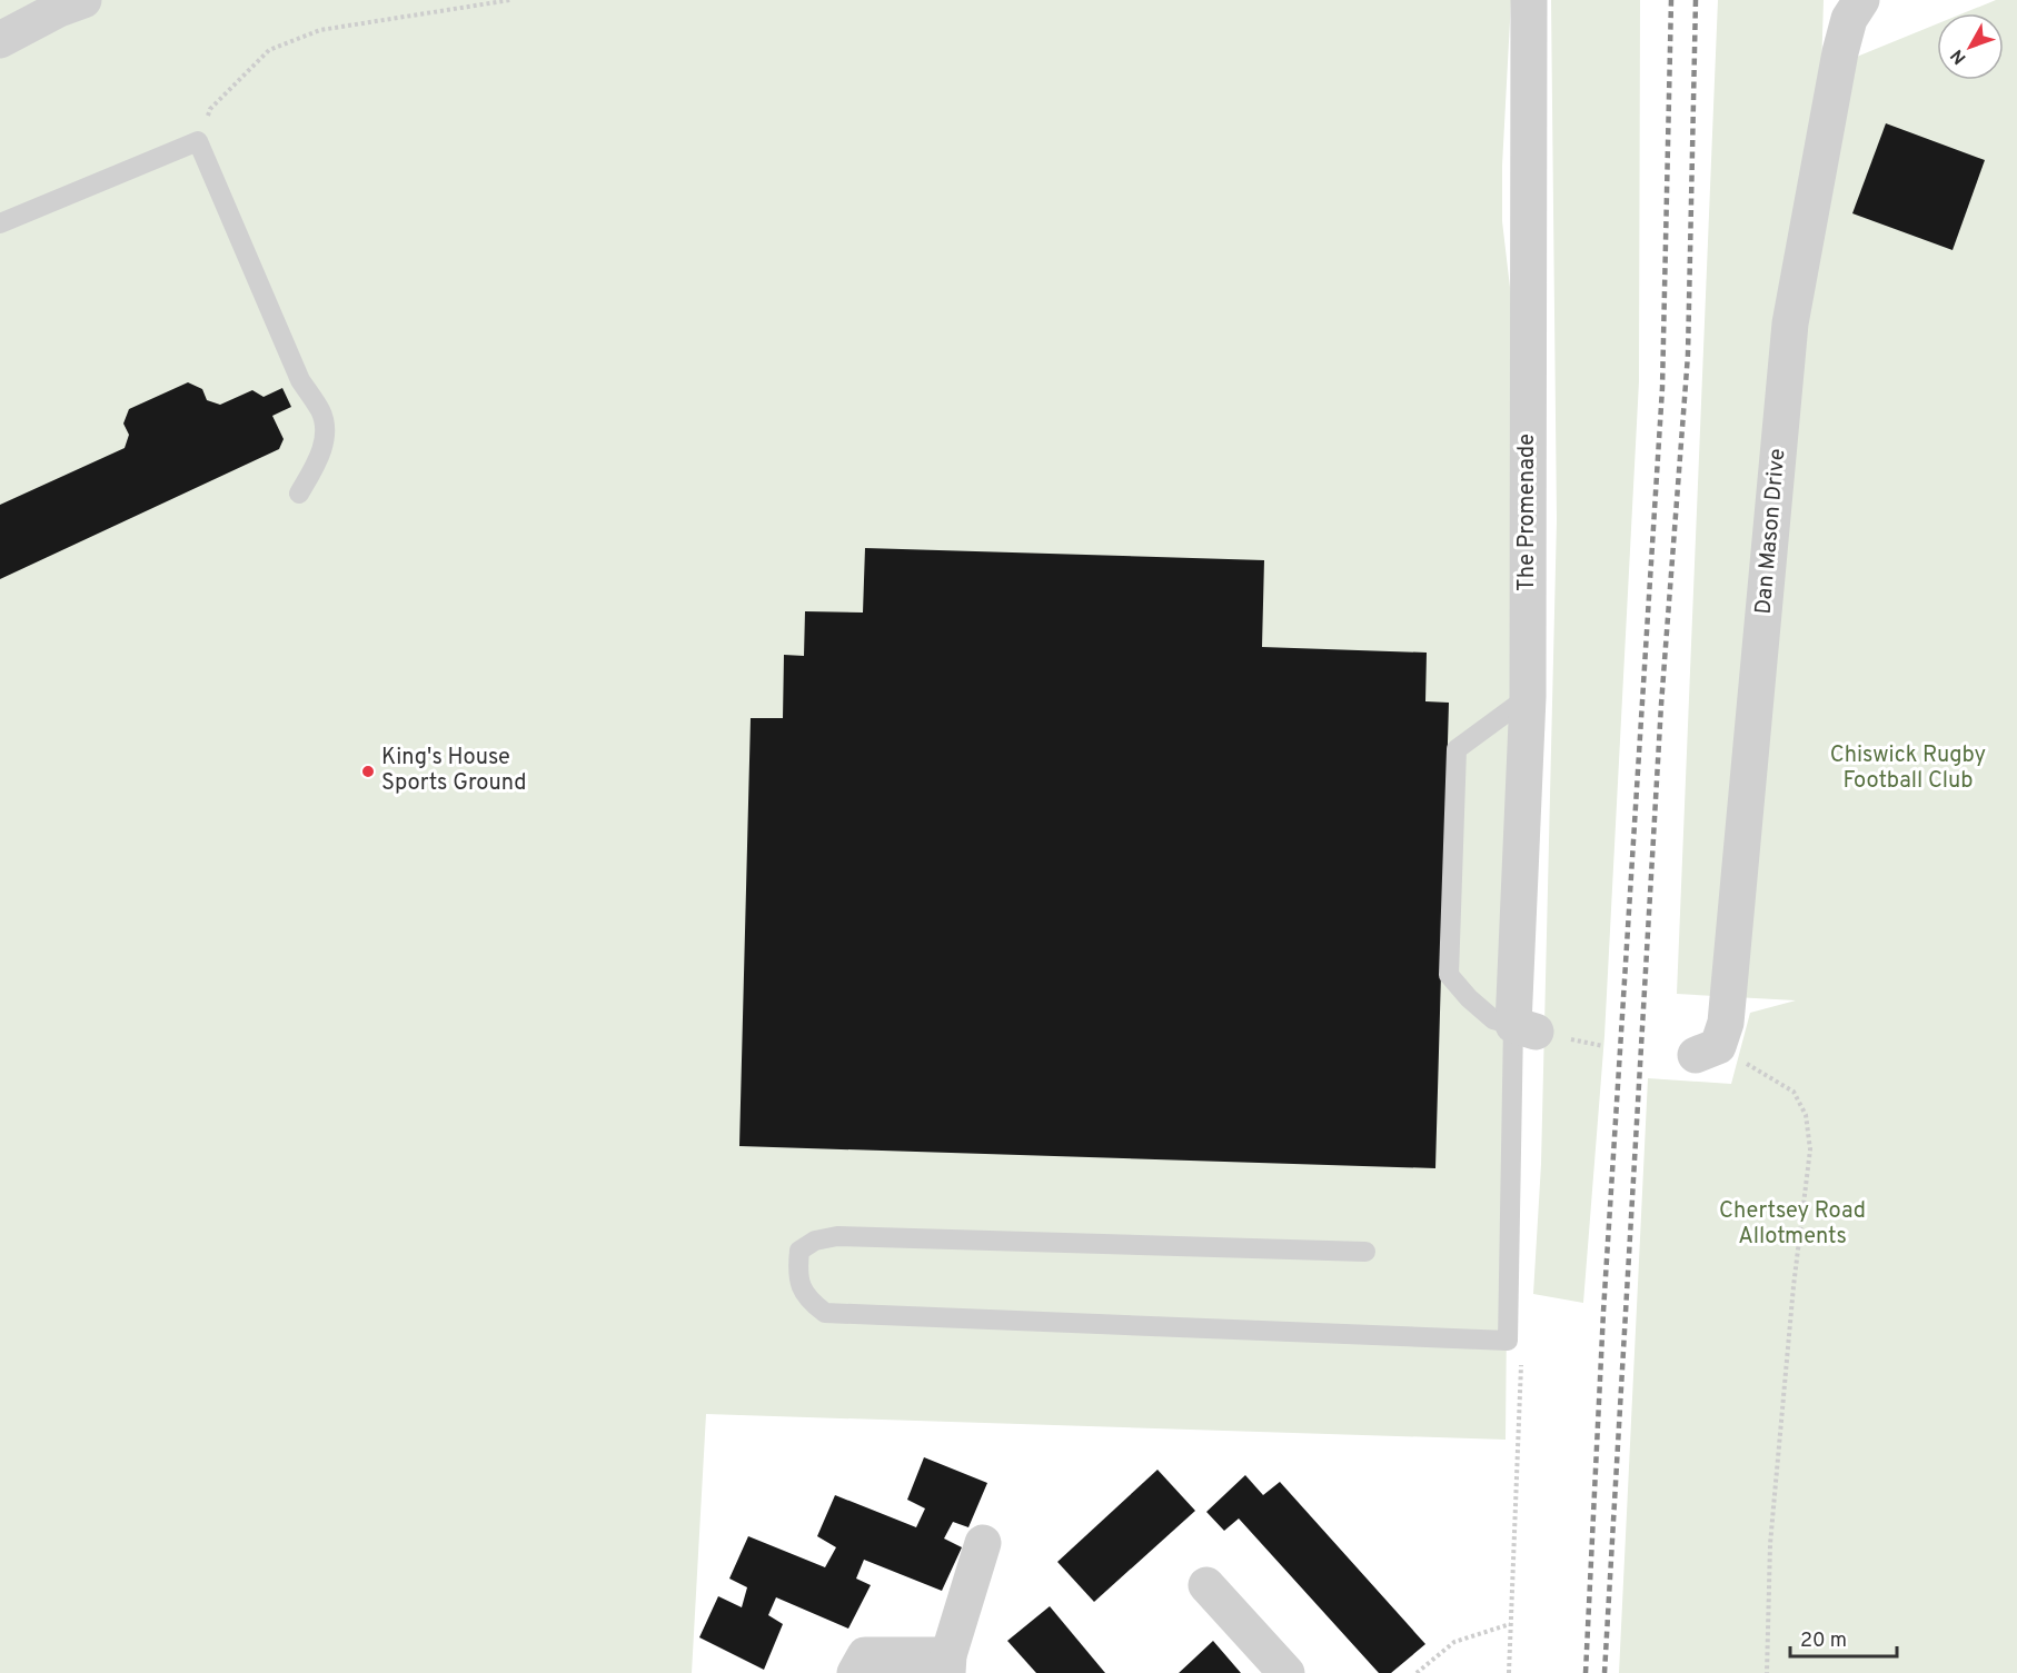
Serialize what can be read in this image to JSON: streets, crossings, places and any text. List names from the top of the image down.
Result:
{
  "streets": {
    "street": ["The Promenade", "Dan Mason Drive"]
  },
  "parks": ["Chiswick Rugby Football Club", "Chertsey Road Allotments"],
  "places": ["King's House Sports Ground"],
  "scale_bar": "20 m",
  "north": "bottom left"
}
